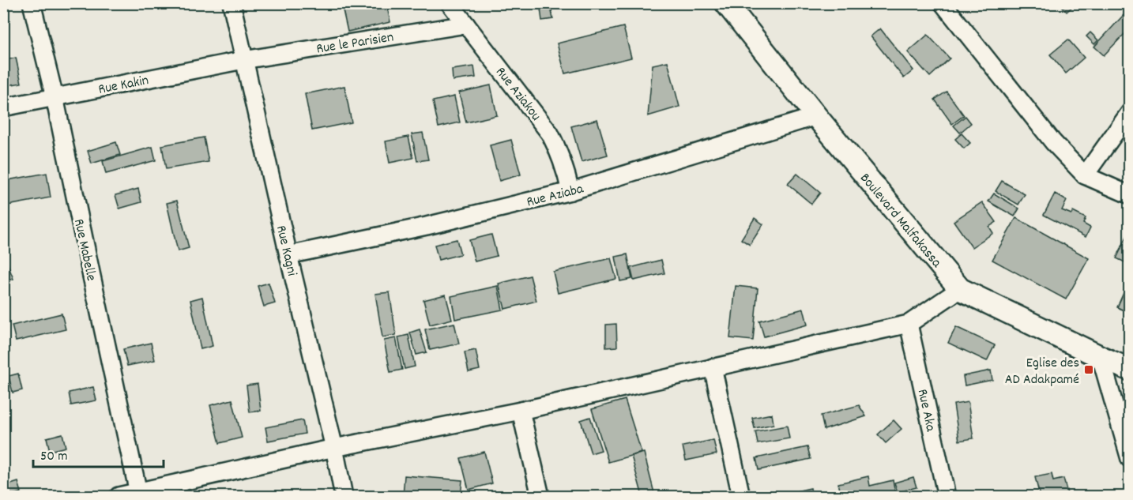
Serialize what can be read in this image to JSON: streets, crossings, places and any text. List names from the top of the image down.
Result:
{
  "streets": {
    "street": [
      "Rue le Parisien",
      "Rue Kakin",
      "Rue Aziakou",
      "Rue Aziaba",
      "Boulevard Malfakassa",
      "Rue Mabelle",
      "Rue Kagni",
      "Rue Aka"
    ]
  },
  "crossings": [
    ["Rue le Parisien", "Rue Kakin"],
    ["Rue le Parisien", "Rue Aziakou"],
    ["Rue le Parisien", "Rue Kagni"],
    ["Rue Kakin", "Rue Mabelle"],
    ["Rue Kakin", "Rue Kagni"],
    ["Rue Aziakou", "Rue Aziaba"],
    ["Rue Aziaba", "Boulevard Malfakassa"],
    ["Rue Aziaba", "Rue Kagni"]
  ],
  "places": {
    "transit": ["Eglise des AD Adakpamé"]
  },
  "scale_bar": "50 m"
}
